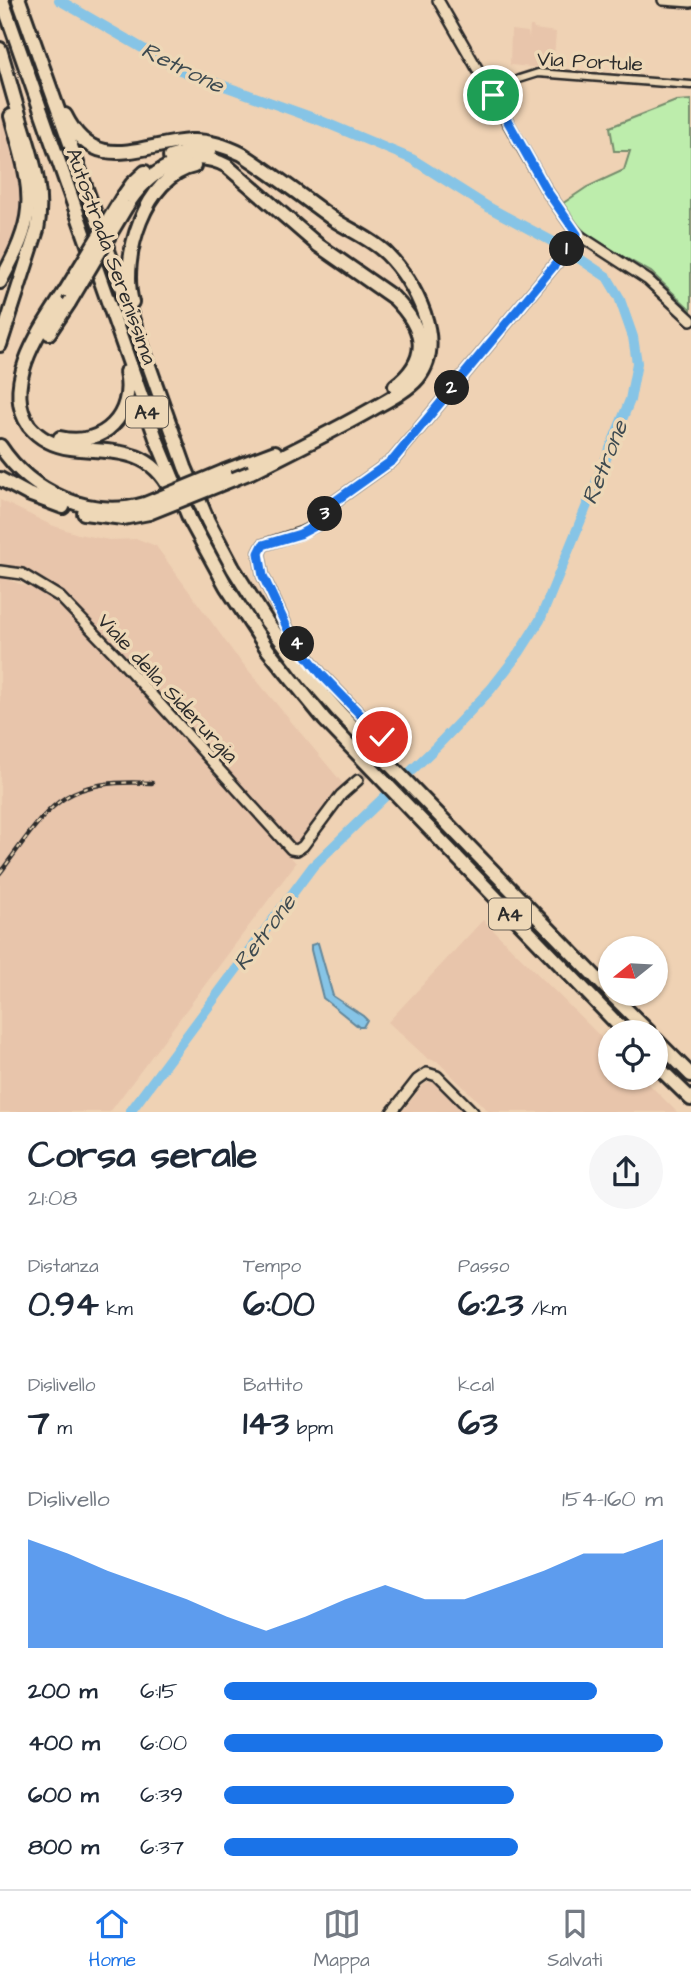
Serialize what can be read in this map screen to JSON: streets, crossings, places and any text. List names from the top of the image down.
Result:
{
  "streets": {
    "highway": ["Autostrada Serenissima", "A4"],
    "street": ["Via Portule", "Viale della Siderurgia"]
  },
  "water": ["Retrone"],
  "north": "left",
  "page": {
    "pins": [
      "1",
      "2",
      "3",
      "4"
    ],
    "heading": ["Corsa serale", "21:08"],
    "stats": [
      ["Distanza", "0.94 km"],
      ["Tempo", "6:00"],
      ["Passo", "6:23 /km"],
      ["Dislivello", "7 m"],
      ["Battito", "143 bpm"],
      ["kcal", "63"]
    ],
    "chart": ["Dislivello", "154–160 m"],
    "list": [
      {
        "name": "200 m",
        "note": "6:15"
      },
      {
        "name": "400 m",
        "note": "6:00"
      },
      {
        "name": "600 m",
        "note": "6:39"
      },
      {
        "name": "800 m",
        "note": "6:37"
      }
    ],
    "tabs": ["Home", "Mappa", "Salvati"]
  }
}
